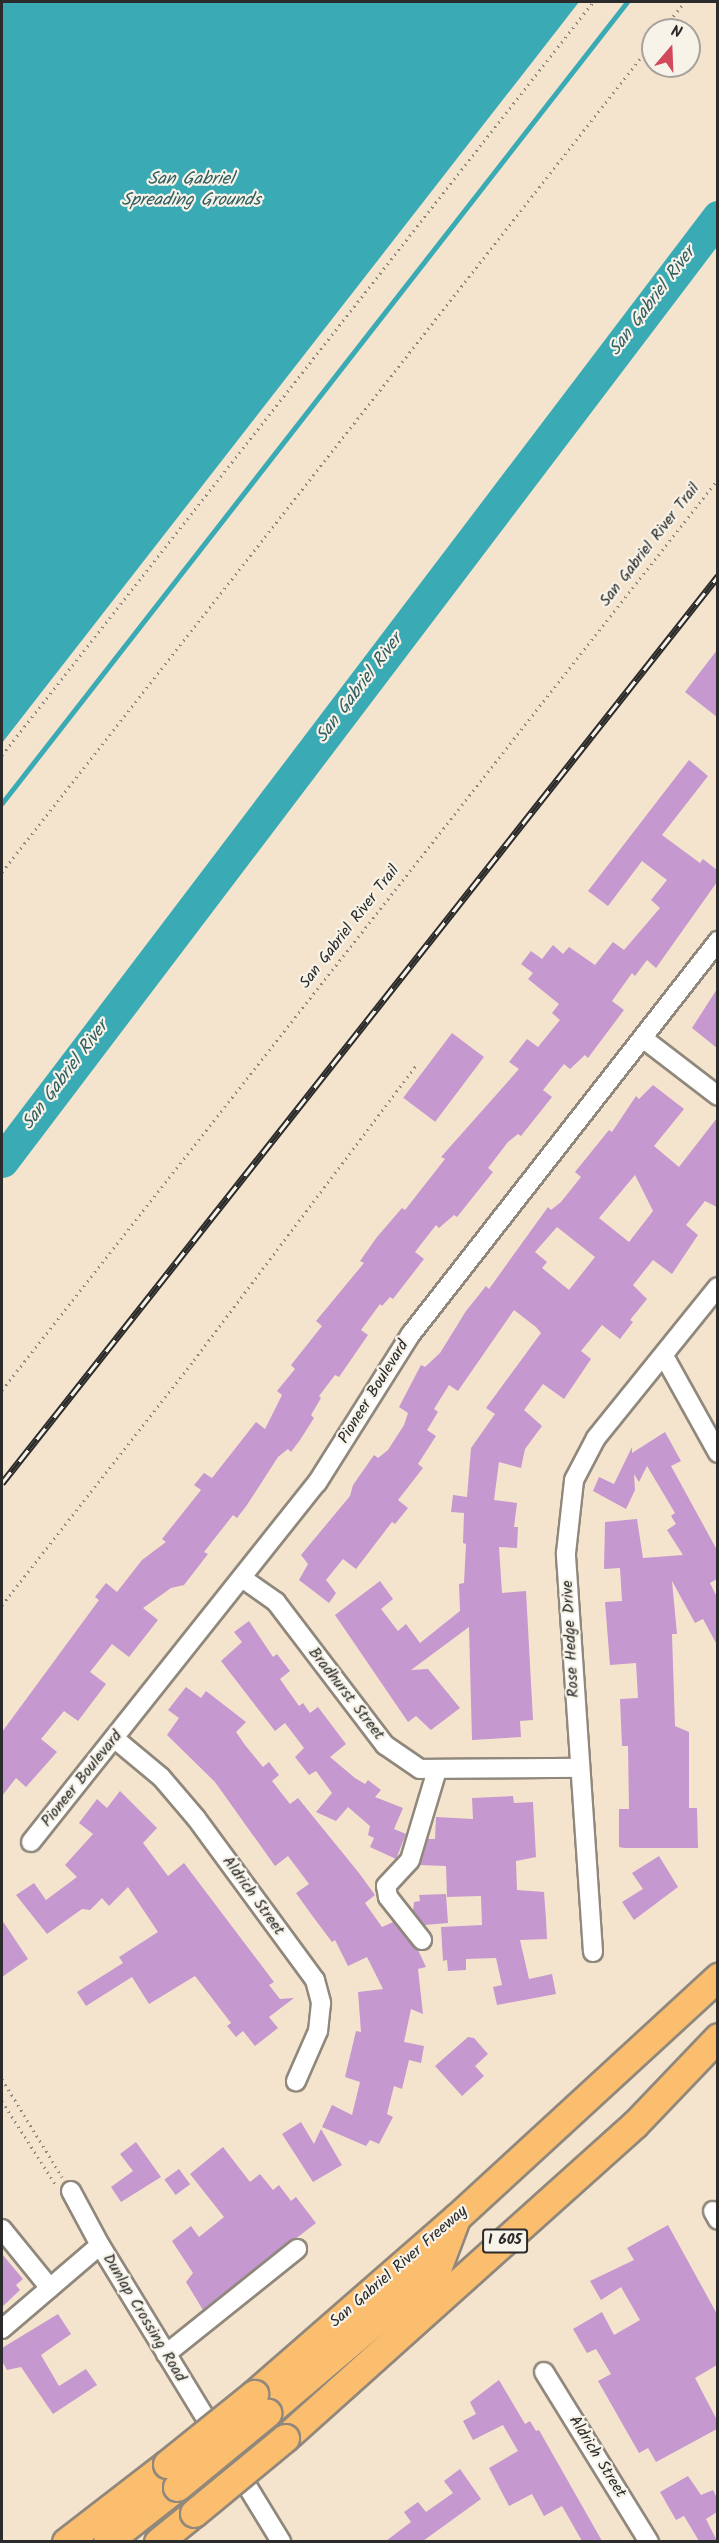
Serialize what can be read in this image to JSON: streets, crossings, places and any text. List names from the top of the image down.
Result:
{
  "streets": {
    "highway": ["I 605", "San Gabriel River Freeway"],
    "street": [
      "Pioneer Boulevard",
      "Rose Hedge Drive",
      "Bradhurst Street",
      "Aldrich Street",
      "Dunlap Crossing Road"
    ],
    "path": ["San Gabriel River Trail"]
  },
  "crossings": [
    ["Pioneer Boulevard", "Bradhurst Street"],
    ["Pioneer Boulevard", "Aldrich Street"],
    ["Rose Hedge Drive", "Bradhurst Street"]
  ],
  "water": ["San Gabriel Spreading Grounds", "San Gabriel River"],
  "north": "top"
}
